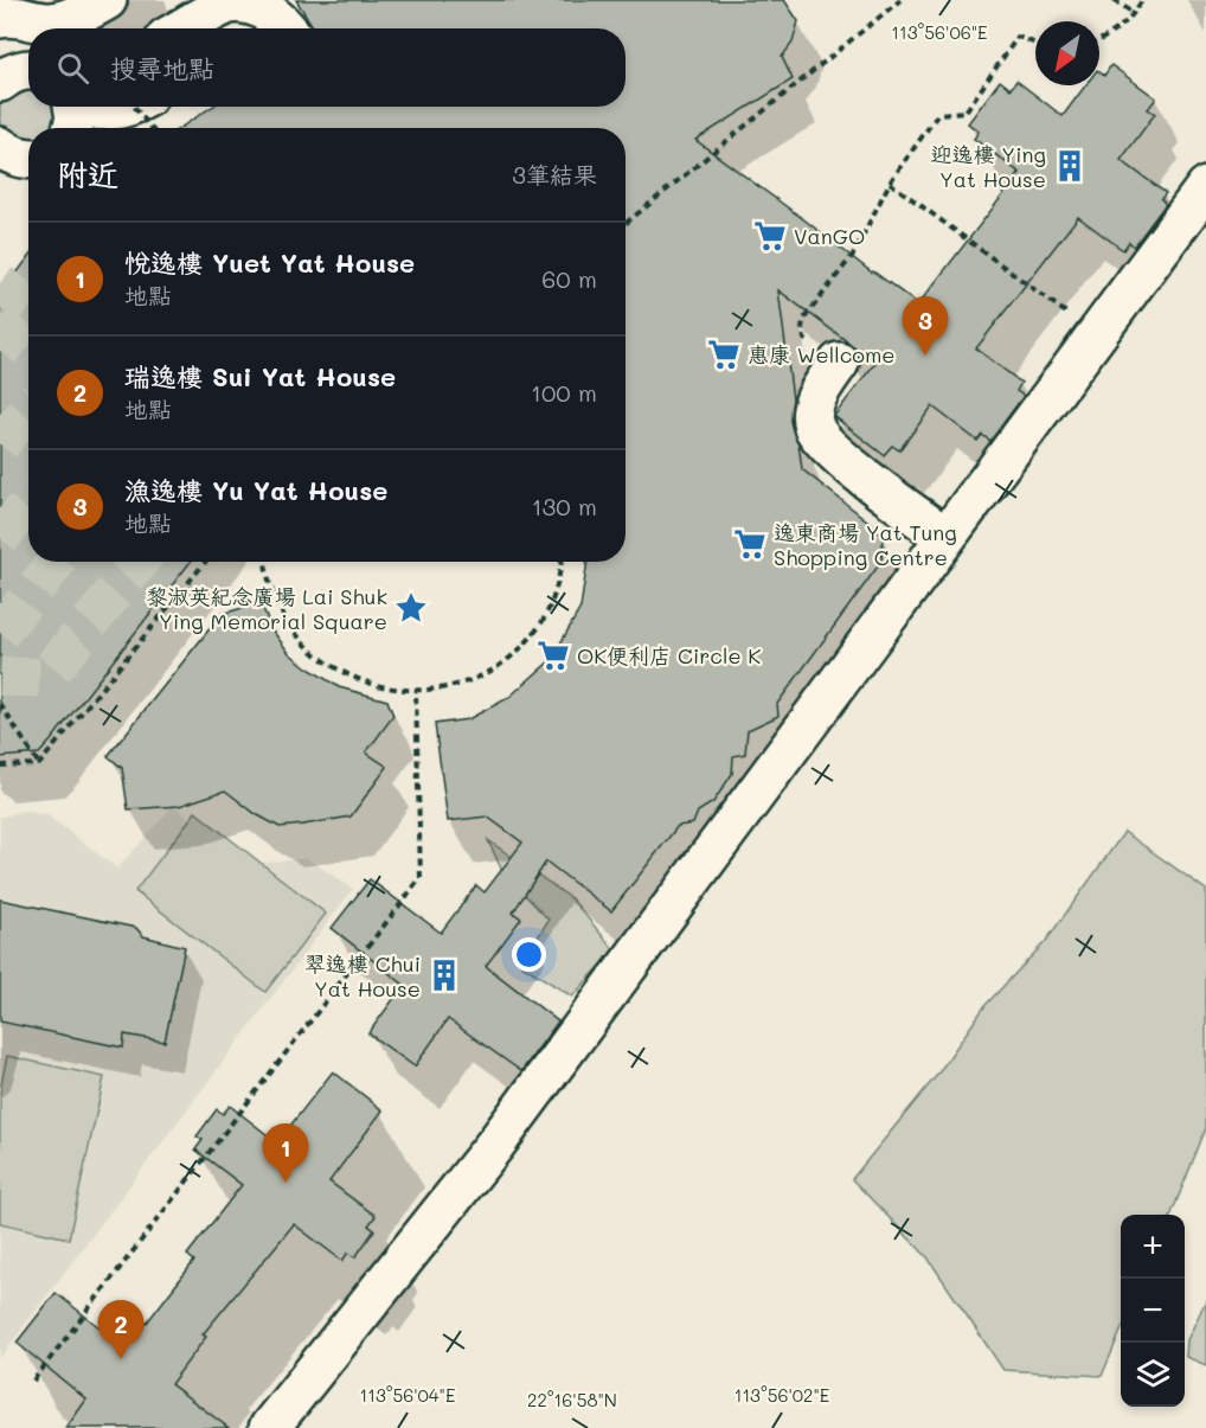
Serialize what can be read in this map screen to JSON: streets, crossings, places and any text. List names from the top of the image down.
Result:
{
  "places": {
    "building": ["迎逸樓 Ying Yat House", "翠逸樓 Chui Yat House"],
    "supermarket": [
      "VanGO",
      "惠康 Wellcome",
      "逸東商場 Yat Tung Shopping Centre",
      "OK便利店 Circle K"
    ],
    "place": ["黎淑英紀念廣場 Lai Shuk Ying Memorial Square"]
  },
  "north": "bottom left",
  "page": {
    "search": "搜尋地點",
    "heading": ["附近", "3筆結果"],
    "list": [
      {
        "mark": "1",
        "name": "悅逸樓 Yuet Yat House",
        "note": "地點",
        "value": "60 m"
      },
      {
        "mark": "2",
        "name": "瑞逸樓 Sui Yat House",
        "note": "地點",
        "value": "100 m"
      },
      {
        "mark": "3",
        "name": "漁逸樓 Yu Yat House",
        "note": "地點",
        "value": "130 m"
      }
    ],
    "pins": ["3", "1", "2"],
    "map_buttons": ["+", "−"]
  },
  "coordinates": [
    "113°56'06\"E",
    "113°56'04\"E",
    "113°56'02\"E",
    "22°16'58\"N"
  ]
}
